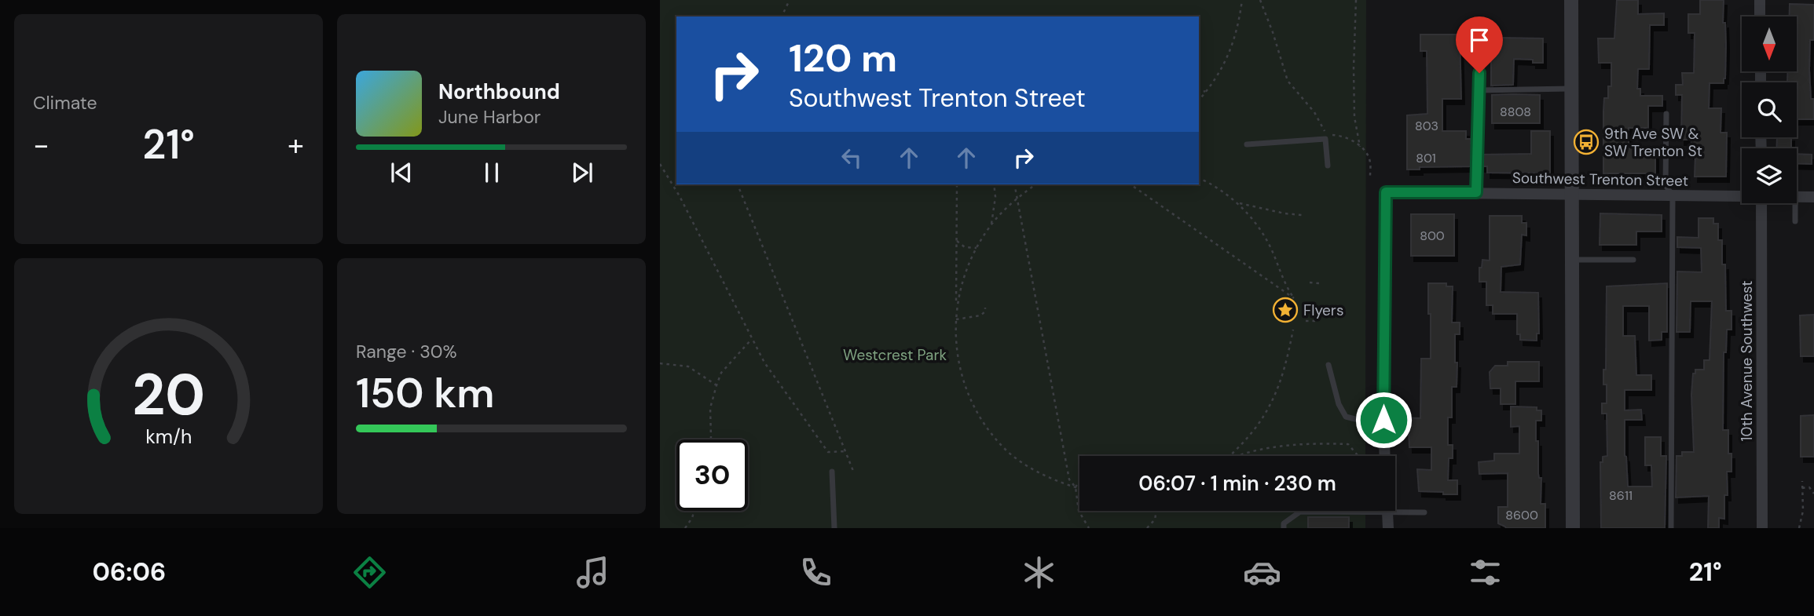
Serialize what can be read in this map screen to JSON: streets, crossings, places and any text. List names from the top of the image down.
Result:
{
  "streets": {
    "street": ["Southwest Trenton Street", "10th Avenue Southwest"]
  },
  "parks": ["Westcrest Park"],
  "places": {
    "bus stop": ["9th Ave SW & SW Trenton St"],
    "place": ["Flyers"]
  },
  "house_numbers": [
    "8808",
    "803",
    "801",
    "800",
    "8611",
    "8600"
  ],
  "north": "bottom",
  "page": {
    "tile": [
      "Climate",
      ["Range · 30%", "150 km"]
    ],
    "turn": ["120 m", "Southwest Trenton Street"],
    "song": ["Northbound", "June Harbor"],
    "heat": ["−", "21°", "+"],
    "limit": "30",
    "trip": "06:07 · 1 min · 230 m",
    "tabs": ["06:06", "21°"],
    "gauge": ["20", "km/h"]
  }
}
